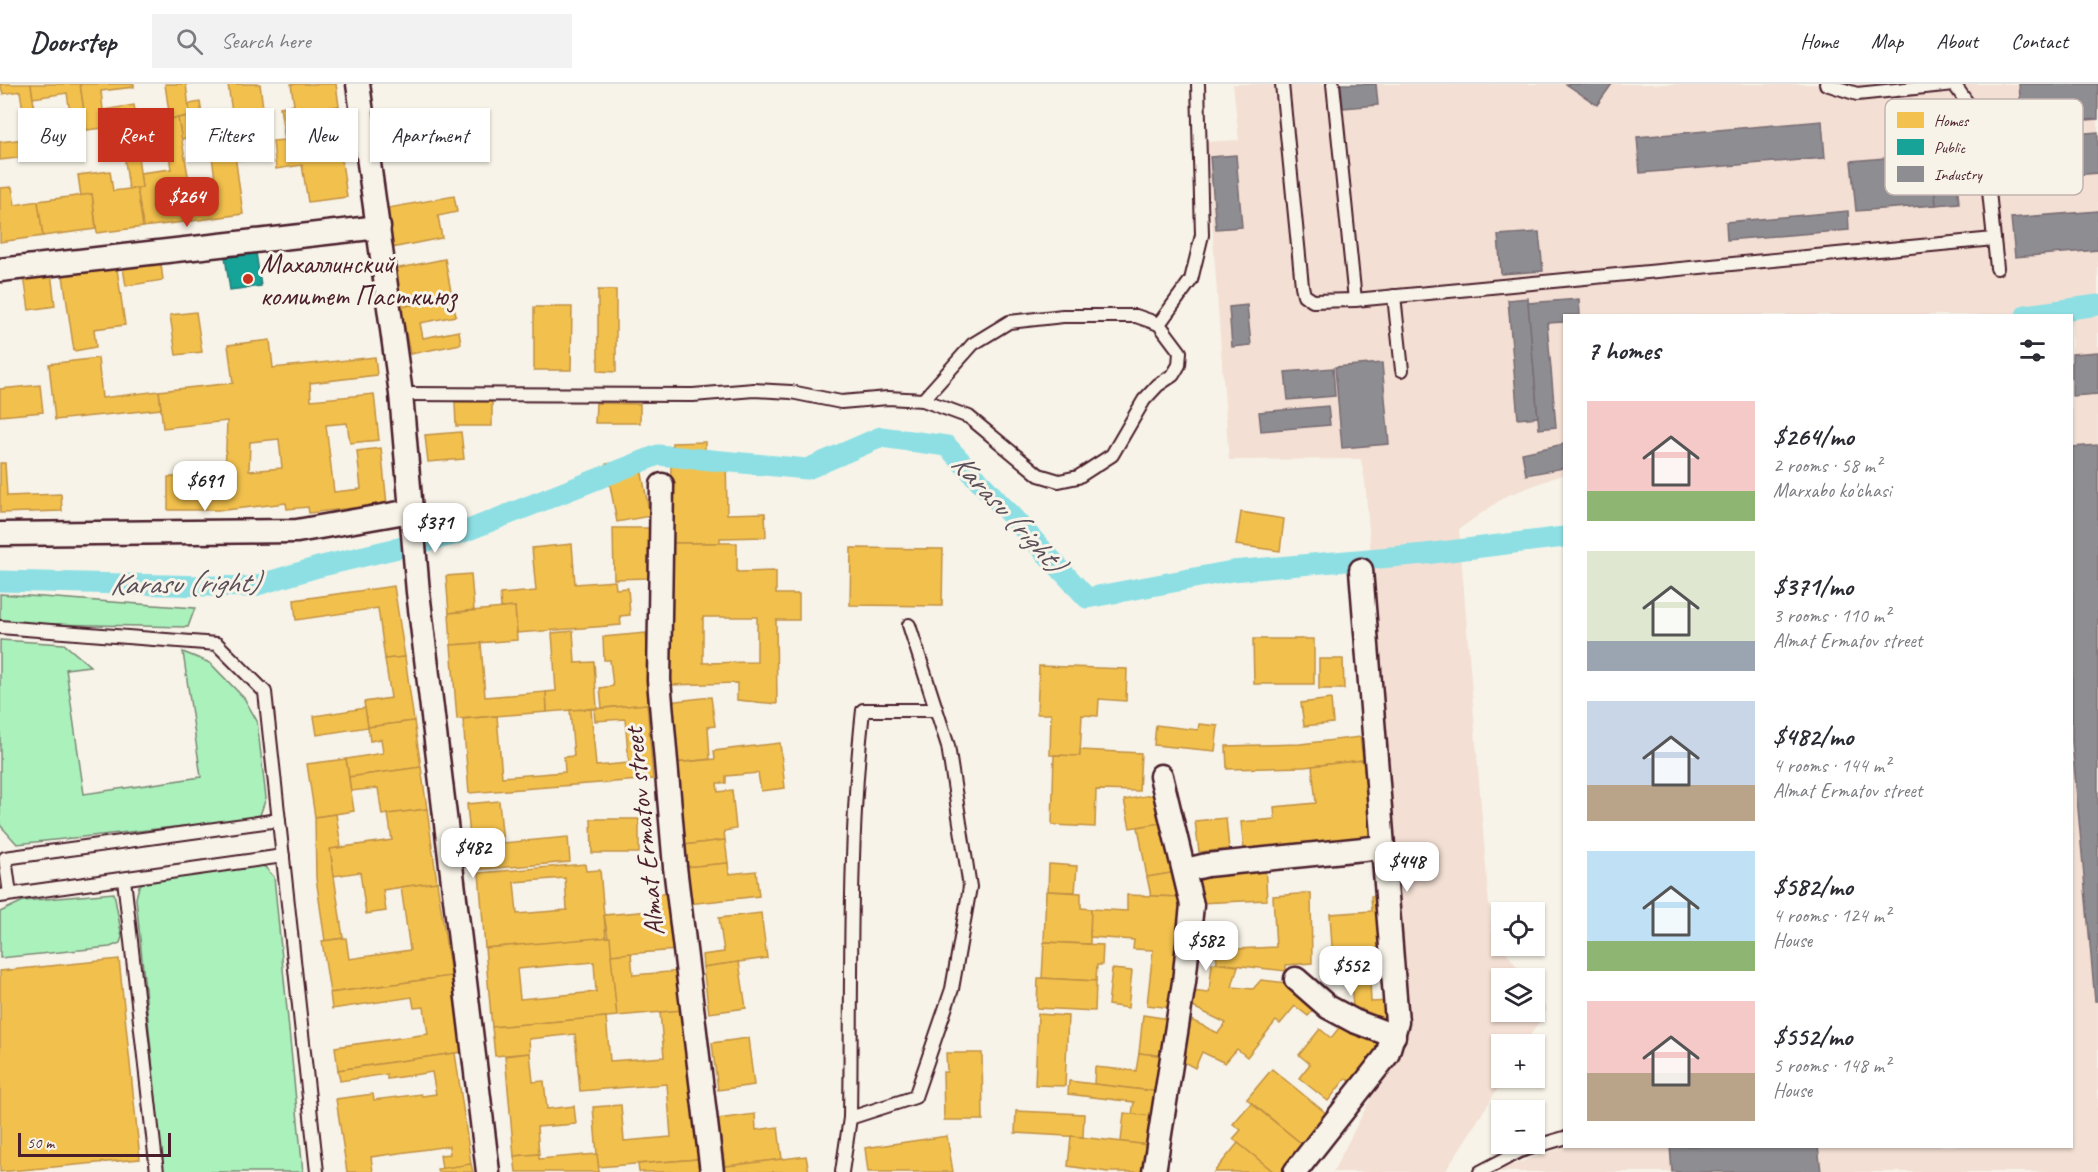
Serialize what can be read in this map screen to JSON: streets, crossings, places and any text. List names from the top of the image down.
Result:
{
  "streets": {
    "street": ["Almat Ermatov street"]
  },
  "water": ["Karasu (right)"],
  "places": ["Махаллинский комитет Пасткиюз"],
  "legend": ["Homes", "Public", "Industry"],
  "scale_bar": "50 m",
  "page": {
    "header": "Doorstep",
    "search": "Search here",
    "nav": [
      "Home",
      "Map",
      "About",
      "Contact"
    ],
    "chip": [
      "Buy",
      "Rent",
      "Filters",
      "New",
      "Apartment"
    ],
    "price": [
      "$264",
      "$691",
      "$371",
      "$482",
      "$448",
      "$582",
      "$552"
    ],
    "heading": "7 homes",
    "list": [
      {
        "name": "$264/mo",
        "note": "2 rooms · 58 m² · Marxabo ko'chasi"
      },
      {
        "name": "$371/mo",
        "note": "3 rooms · 110 m² · Almat Ermatov street"
      },
      {
        "name": "$482/mo",
        "note": "4 rooms · 144 m² · Almat Ermatov street"
      },
      {
        "name": "$582/mo",
        "note": "4 rooms · 124 m² · House"
      },
      {
        "name": "$552/mo",
        "note": "5 rooms · 148 m² · House"
      }
    ],
    "map_buttons": ["+", "−"],
    "scale": "50 m"
  }
}
